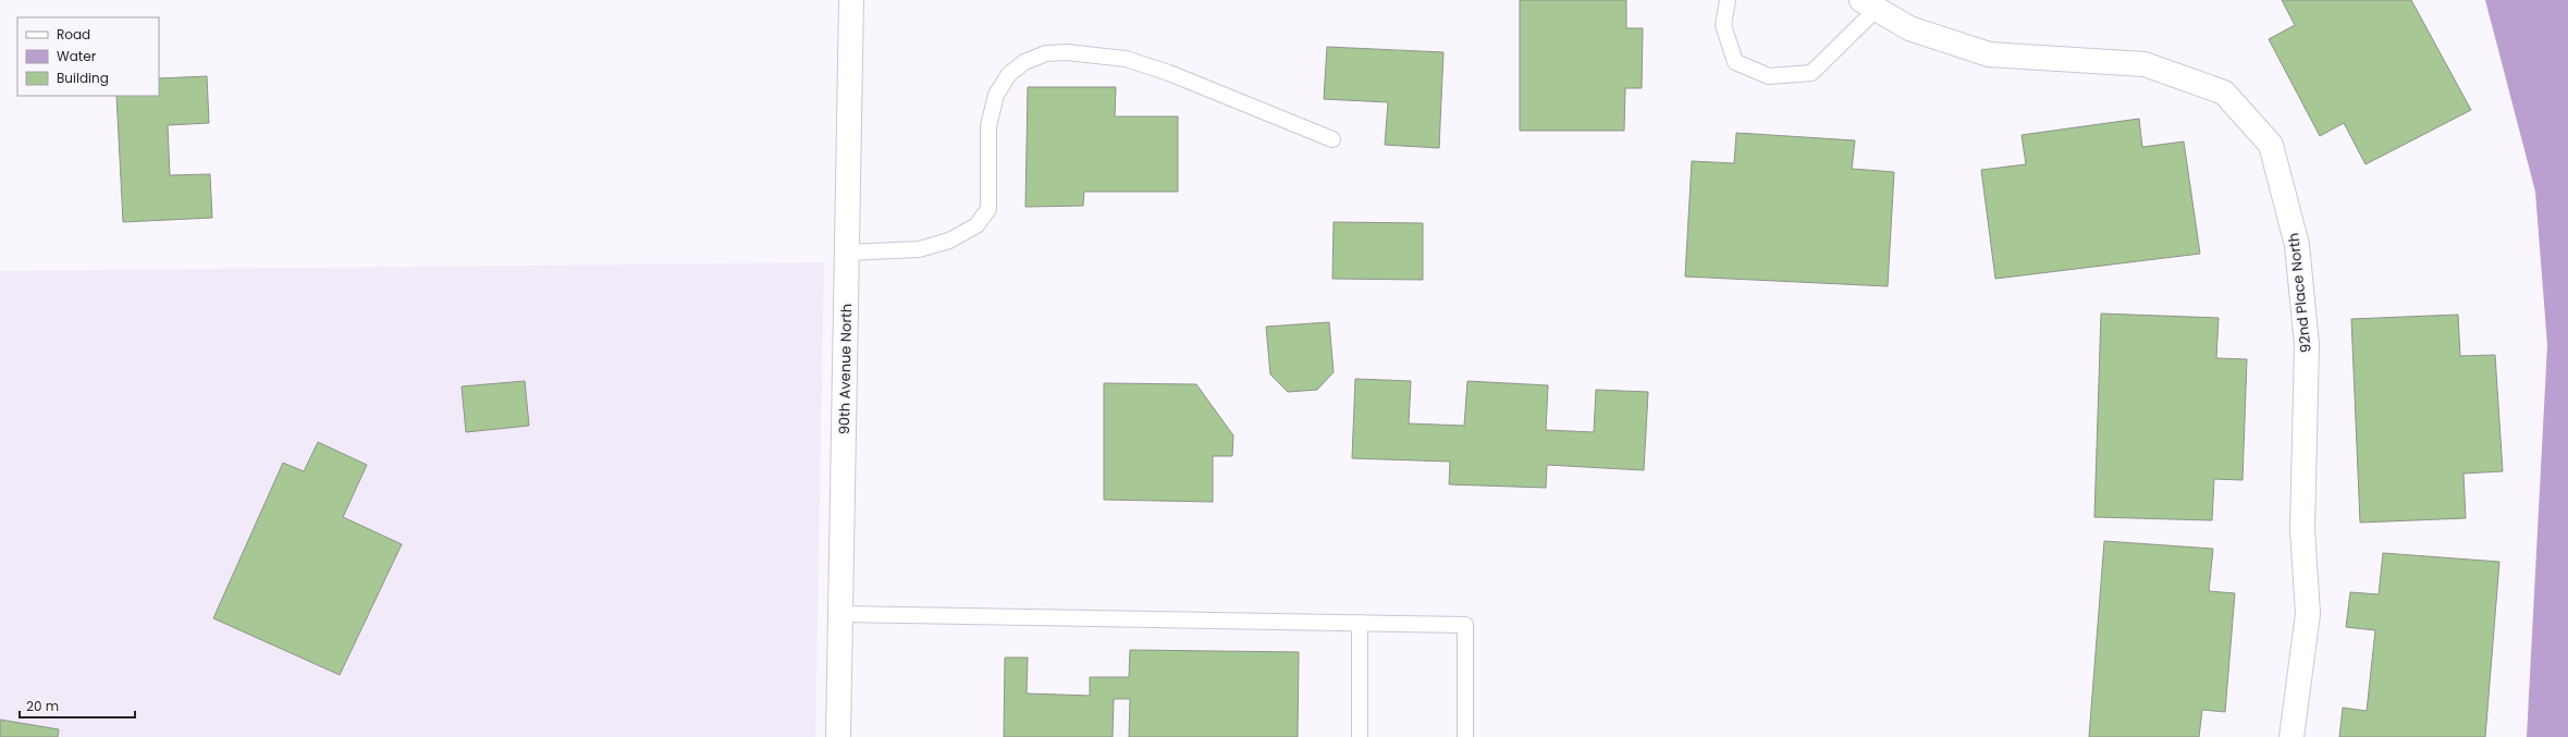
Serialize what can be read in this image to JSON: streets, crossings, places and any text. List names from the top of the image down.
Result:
{
  "streets": {
    "street": ["92nd Place North", "90th Avenue North"]
  },
  "legend": ["Road", "Water", "Building"],
  "scale_bar": "20 m"
}
